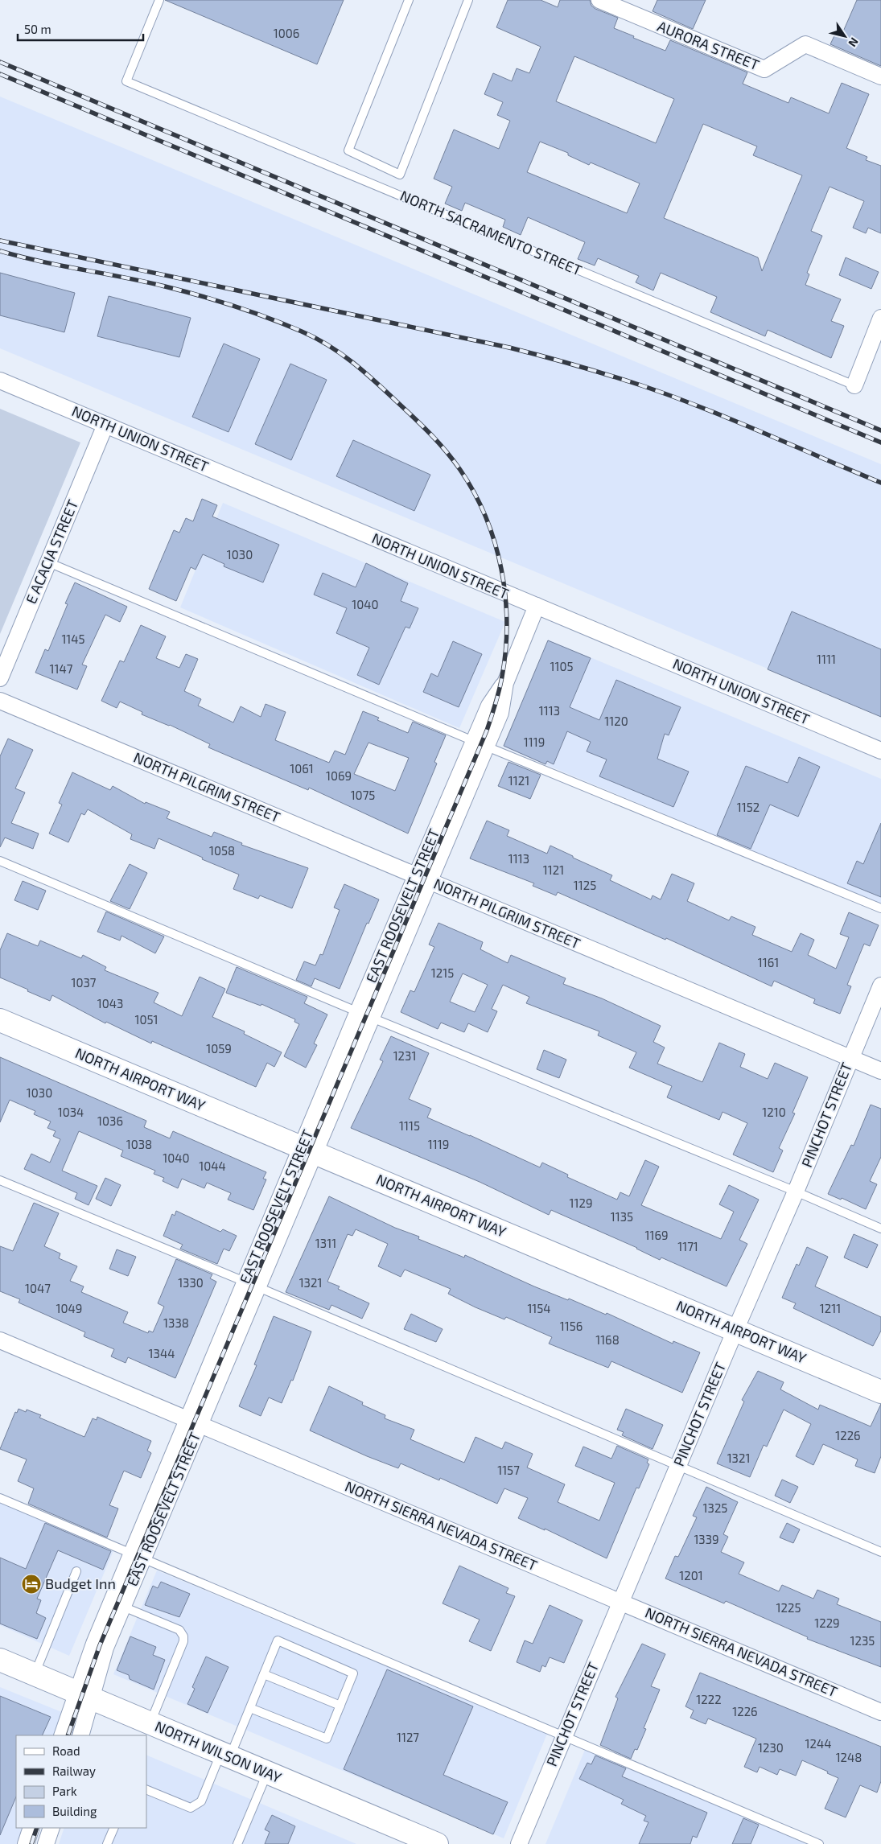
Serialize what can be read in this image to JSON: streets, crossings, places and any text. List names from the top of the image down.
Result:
{
  "streets": {
    "main road": ["NORTH AIRPORT WAY", "NORTH WILSON WAY"],
    "street": [
      "AURORA STREET",
      "NORTH UNION STREET",
      "E ACACIA STREET",
      "NORTH PILGRIM STREET",
      "EAST ROOSEVELT STREET",
      "PINCHOT STREET",
      "NORTH SIERRA NEVADA STREET"
    ],
    "lane": ["NORTH SACRAMENTO STREET"]
  },
  "crossings": [
    ["NORTH UNION STREET", "E ACACIA STREET"],
    ["NORTH UNION STREET", "EAST ROOSEVELT STREET"],
    ["NORTH PILGRIM STREET", "EAST ROOSEVELT STREET"],
    ["NORTH PILGRIM STREET", "PINCHOT STREET"],
    ["EAST ROOSEVELT STREET", "NORTH AIRPORT WAY"],
    ["EAST ROOSEVELT STREET", "NORTH SIERRA NEVADA STREET"],
    ["EAST ROOSEVELT STREET", "NORTH WILSON WAY"],
    ["NORTH AIRPORT WAY", "PINCHOT STREET"],
    ["PINCHOT STREET", "NORTH SIERRA NEVADA STREET"]
  ],
  "places": {
    "hotel": ["Budget Inn"]
  },
  "house_numbers": [
    "1006",
    "1030",
    "1040",
    "1145",
    "1111",
    "1105",
    "1147",
    "1113",
    "1120",
    "1119",
    "1061",
    "1069",
    "1121",
    "1075",
    "1152",
    "1058",
    "1113",
    "1121",
    "1125",
    "1161",
    "1215",
    "1037",
    "1043",
    "1051",
    "1059",
    "1231",
    "1030",
    "1034",
    "1210",
    "1036",
    "1115",
    "1038",
    "1119",
    "1040",
    "1044",
    "1129",
    "1135",
    "1169",
    "1311",
    "1171",
    "1330",
    "1321",
    "1047",
    "1049",
    "1154",
    "1211",
    "1338",
    "1156",
    "1168",
    "1344",
    "1226",
    "1321",
    "1157",
    "1325",
    "1339",
    "1201",
    "1225",
    "1229",
    "1235",
    "1222",
    "1226",
    "1127",
    "1244",
    "1230",
    "1248"
  ],
  "legend": [
    "Road",
    "Railway",
    "Park",
    "Building"
  ],
  "scale_bar": "50 m",
  "north": "bottom right"
}
